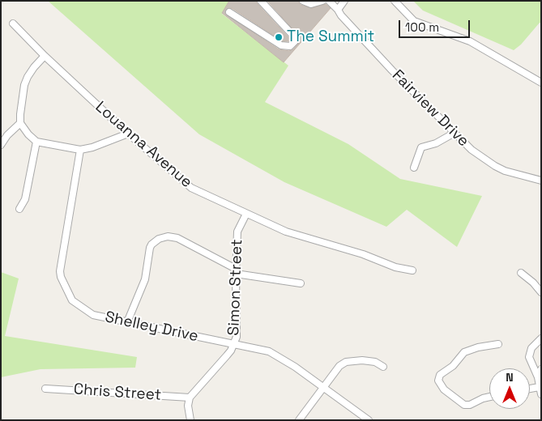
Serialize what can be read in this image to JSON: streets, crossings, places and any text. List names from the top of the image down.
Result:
{
  "streets": {
    "street": [
      "Fairview Drive",
      "Louanna Avenue",
      "Simon Street",
      "Shelley Drive",
      "Chris Street"
    ]
  },
  "crossings": [
    ["Louanna Avenue", "Simon Street"],
    ["Simon Street", "Shelley Drive"],
    ["Simon Street", "Chris Street"]
  ],
  "places": ["The Summit"],
  "scale_bar": "100 m",
  "north": "top"
}
